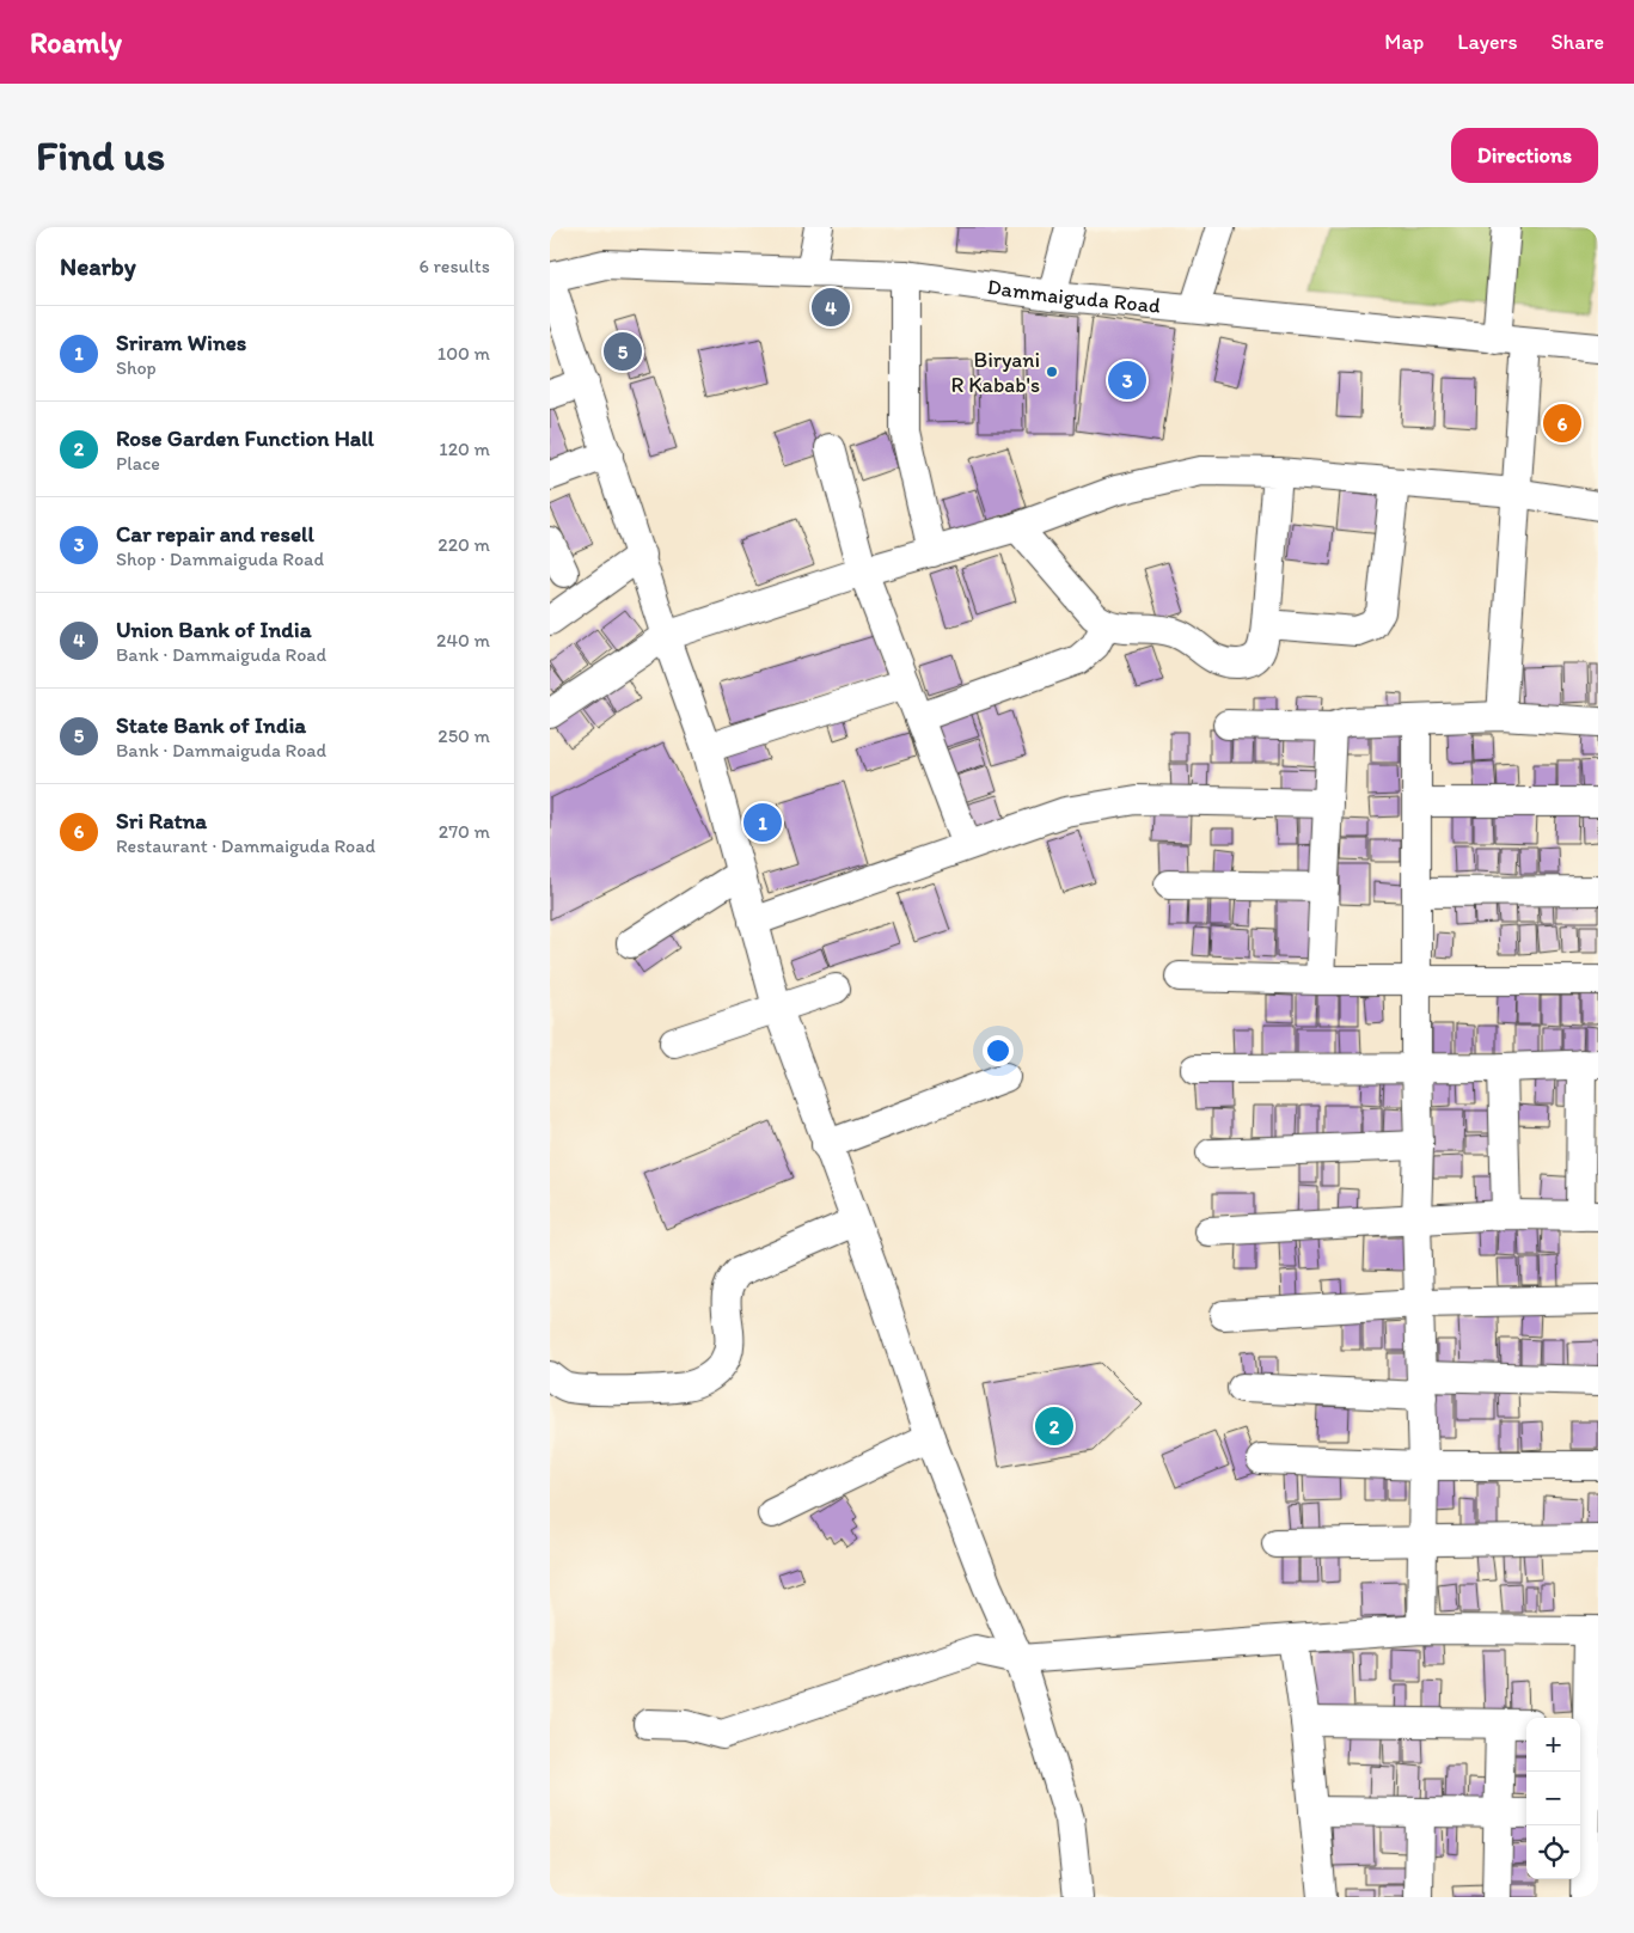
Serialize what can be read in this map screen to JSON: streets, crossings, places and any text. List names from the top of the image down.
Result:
{
  "streets": {
    "street": ["Dammaiguda Road"]
  },
  "places": ["Biryani R Kabab's"],
  "page": {
    "header": "Roamly",
    "nav": ["Map", "Layers", "Share"],
    "buttons": "Directions",
    "title": "Find us",
    "heading": ["Nearby", "6 results"],
    "pins": [
      "4",
      "5",
      "3",
      "6",
      "1",
      "2"
    ],
    "list": [
      {
        "mark": "1",
        "name": "Sriram Wines",
        "note": "Shop",
        "value": "100 m"
      },
      {
        "mark": "2",
        "name": "Rose Garden Function Hall",
        "note": "Place",
        "value": "120 m"
      },
      {
        "mark": "3",
        "name": "Car repair and resell",
        "note": "Shop · Dammaiguda Road",
        "value": "220 m"
      },
      {
        "mark": "4",
        "name": "Union Bank of India",
        "note": "Bank · Dammaiguda Road",
        "value": "240 m"
      },
      {
        "mark": "5",
        "name": "State Bank of India",
        "note": "Bank · Dammaiguda Road",
        "value": "250 m"
      },
      {
        "mark": "6",
        "name": "Sri Ratna",
        "note": "Restaurant · Dammaiguda Road",
        "value": "270 m"
      }
    ],
    "map_buttons": ["+", "−"]
  }
}
